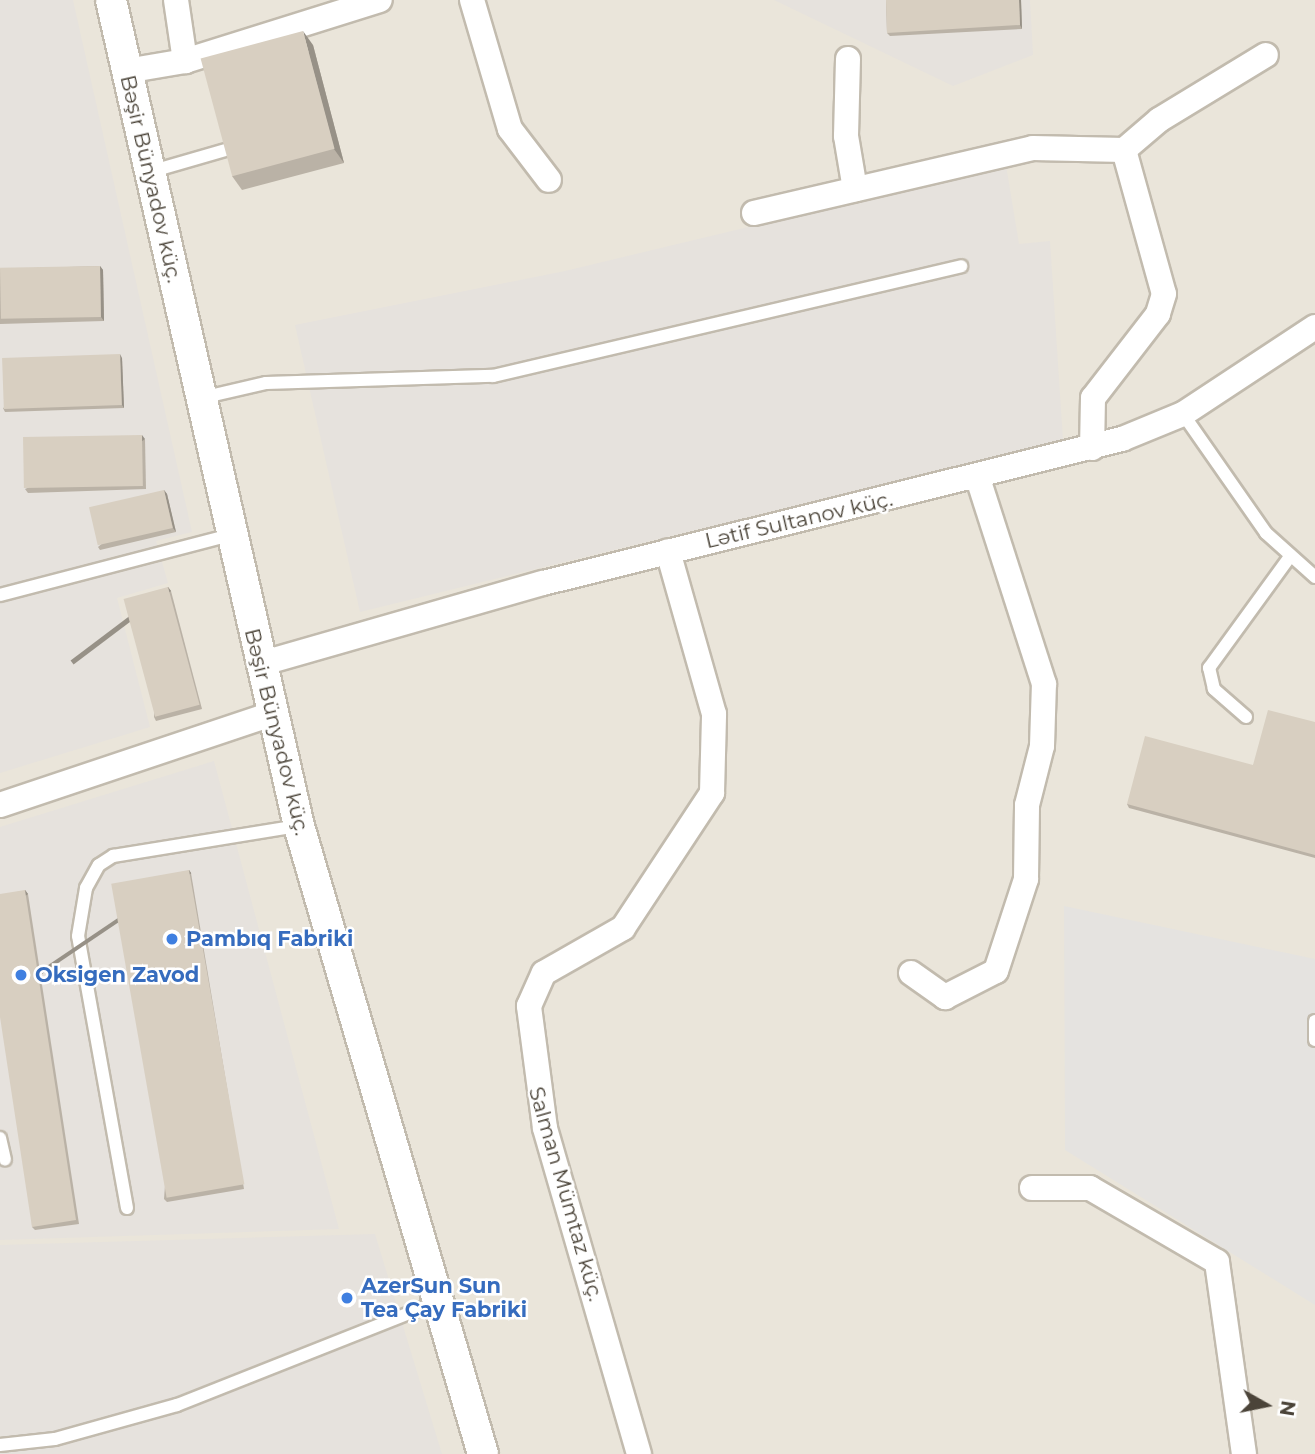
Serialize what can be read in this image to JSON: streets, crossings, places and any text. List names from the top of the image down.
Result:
{
  "streets": {
    "street": ["Bəşir Bünyadov küç.", "Lətif Sultanov küç.", "Salman Mümtaz küç."]
  },
  "crossings": [
    ["Bəşir Bünyadov küç.", "Lətif Sultanov küç."],
    ["Lətif Sultanov küç.", "Salman Mümtaz küç."]
  ],
  "places": ["Pambıq Fabriki", "Oksigen Zavod", "AzerSun Sun Tea Çay Fabriki"],
  "north": "right"
}
